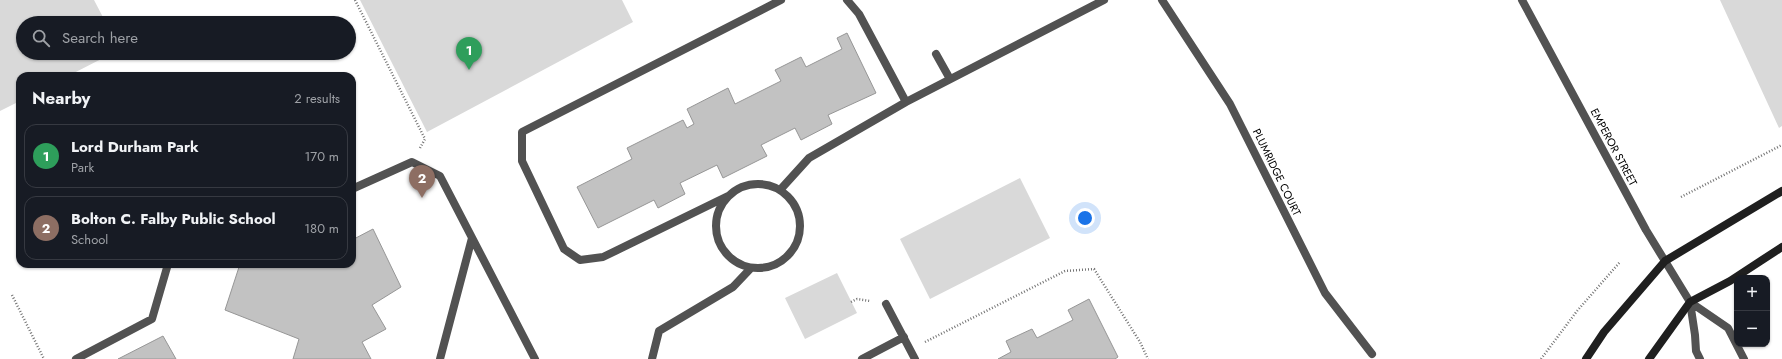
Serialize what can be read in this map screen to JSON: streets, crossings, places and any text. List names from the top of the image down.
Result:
{
  "streets": {
    "street": ["EMPEROR STREET", "PLUMRIDGE COURT"]
  },
  "page": {
    "search": "Search here",
    "pins": ["1", "2"],
    "heading": ["Nearby", "2 results"],
    "list": [
      {
        "mark": "1",
        "name": "Lord Durham Park",
        "note": "Park",
        "value": "170 m"
      },
      {
        "mark": "2",
        "name": "Bolton C. Falby Public School",
        "note": "School",
        "value": "180 m"
      }
    ],
    "map_buttons": ["+", "−"]
  }
}
